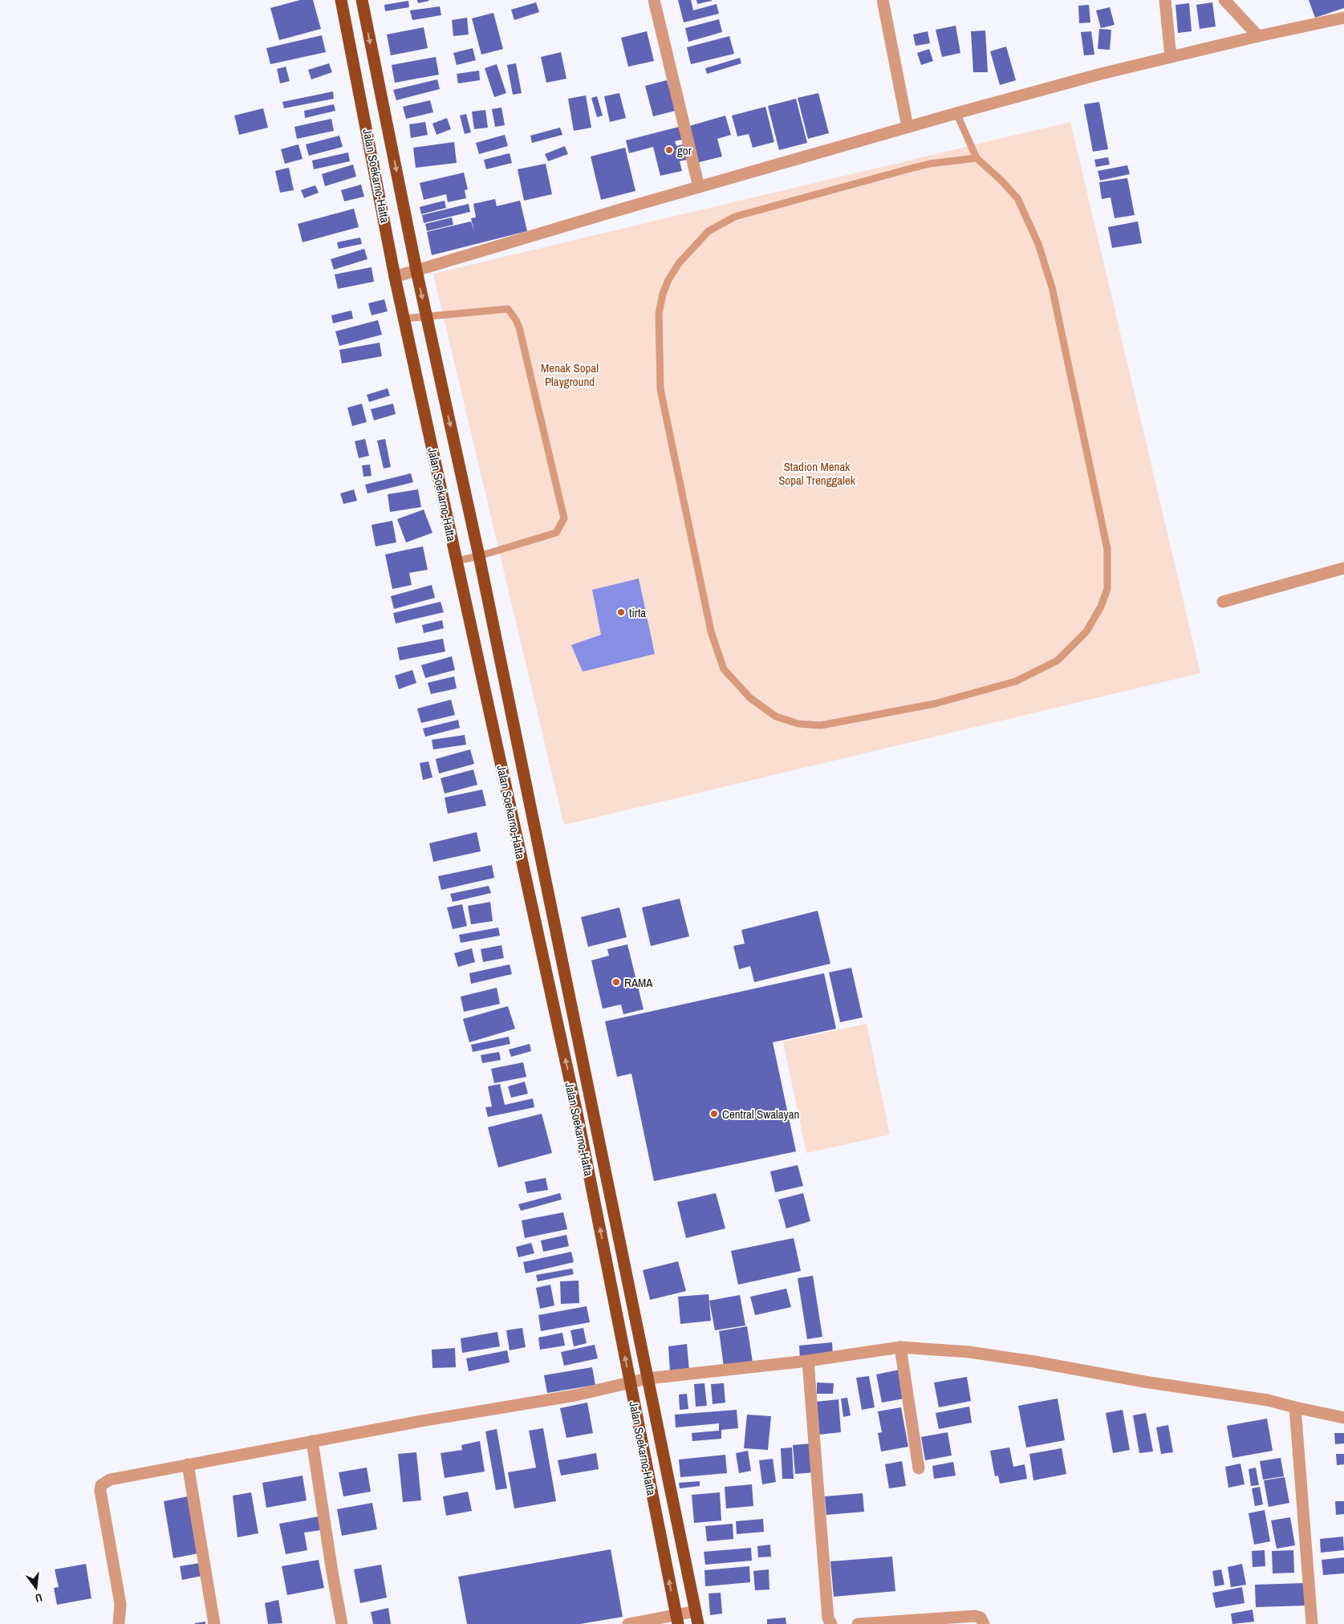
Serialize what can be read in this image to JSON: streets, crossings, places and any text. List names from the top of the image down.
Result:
{
  "streets": {
    "highway": ["Jalan Soekarno-Hatta"]
  },
  "parks": ["Menak Sopal Playground", "Stadion Menak Sopal Trenggalek"],
  "places": [
    "gor",
    "tirta",
    "RAMA",
    "Central Swalayan"
  ],
  "north": "bottom"
}
